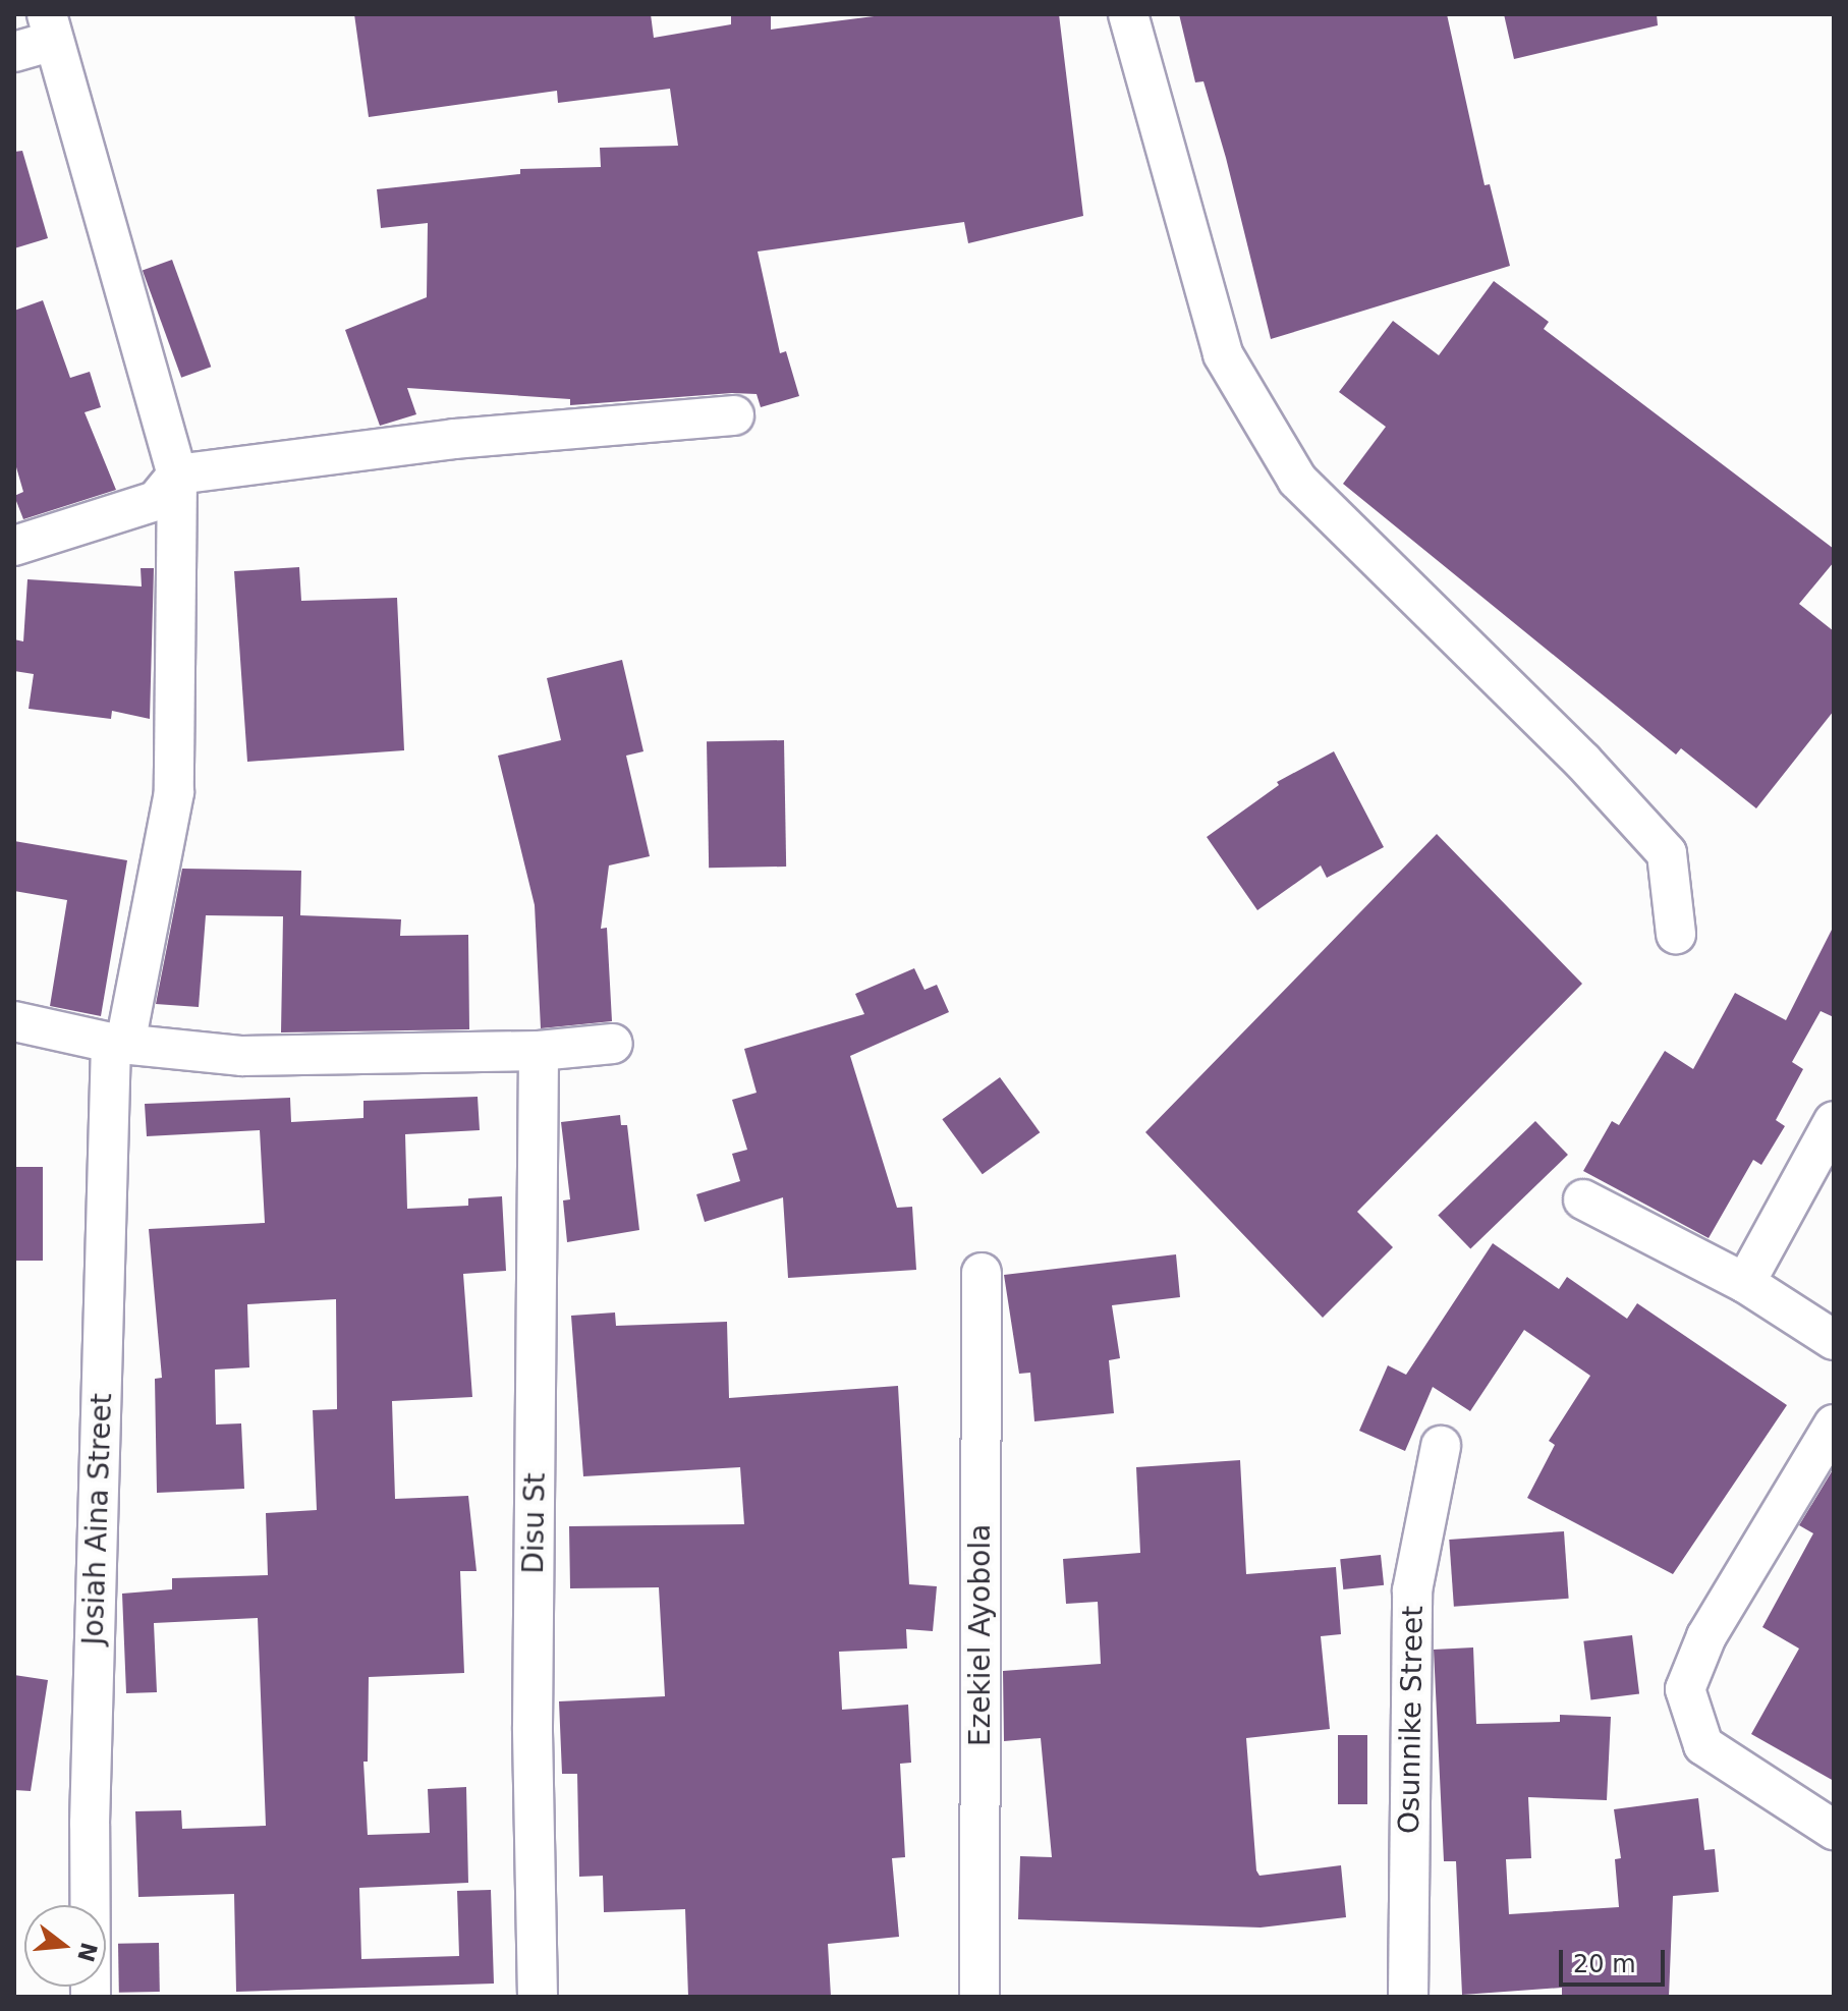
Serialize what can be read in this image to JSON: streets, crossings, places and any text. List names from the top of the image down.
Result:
{
  "streets": {
    "street": [
      "Josiah Aina Street",
      "Disu St",
      "Ezekiel Ayobola",
      "Osunnike Street"
    ]
  },
  "scale_bar": "20 m",
  "north": "right"
}
